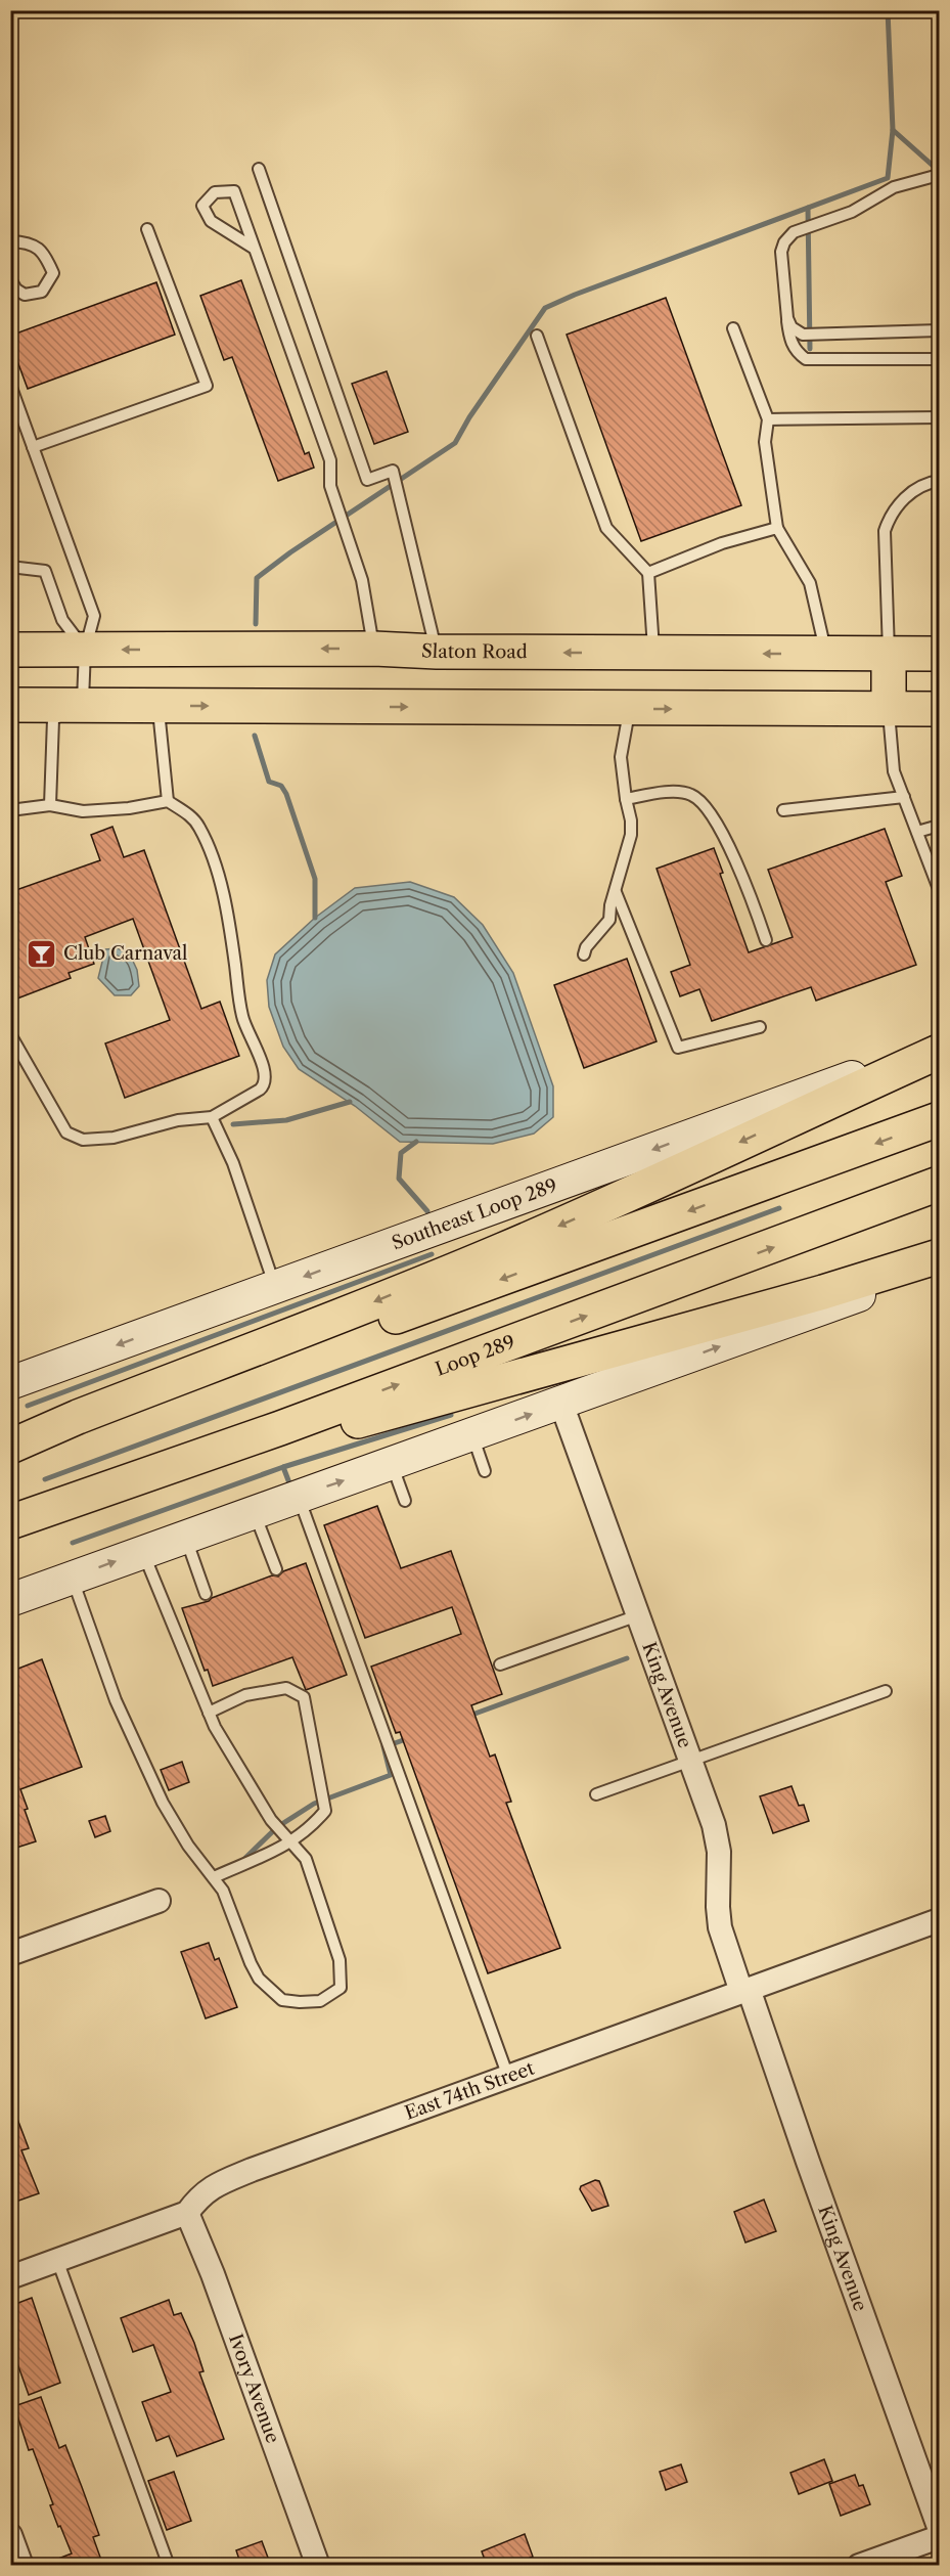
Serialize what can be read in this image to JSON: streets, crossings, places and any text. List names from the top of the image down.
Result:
{
  "streets": {
    "highway": ["Slaton Road", "Loop 289"],
    "main road": ["Southeast Loop 289"],
    "street": ["King Avenue", "East 74th Street", "Ivory Avenue"]
  },
  "crossings": [
    ["King Avenue", "East 74th Street"],
    ["East 74th Street", "Ivory Avenue"]
  ],
  "places": {
    "bar": ["Club Carnaval"]
  }
}
